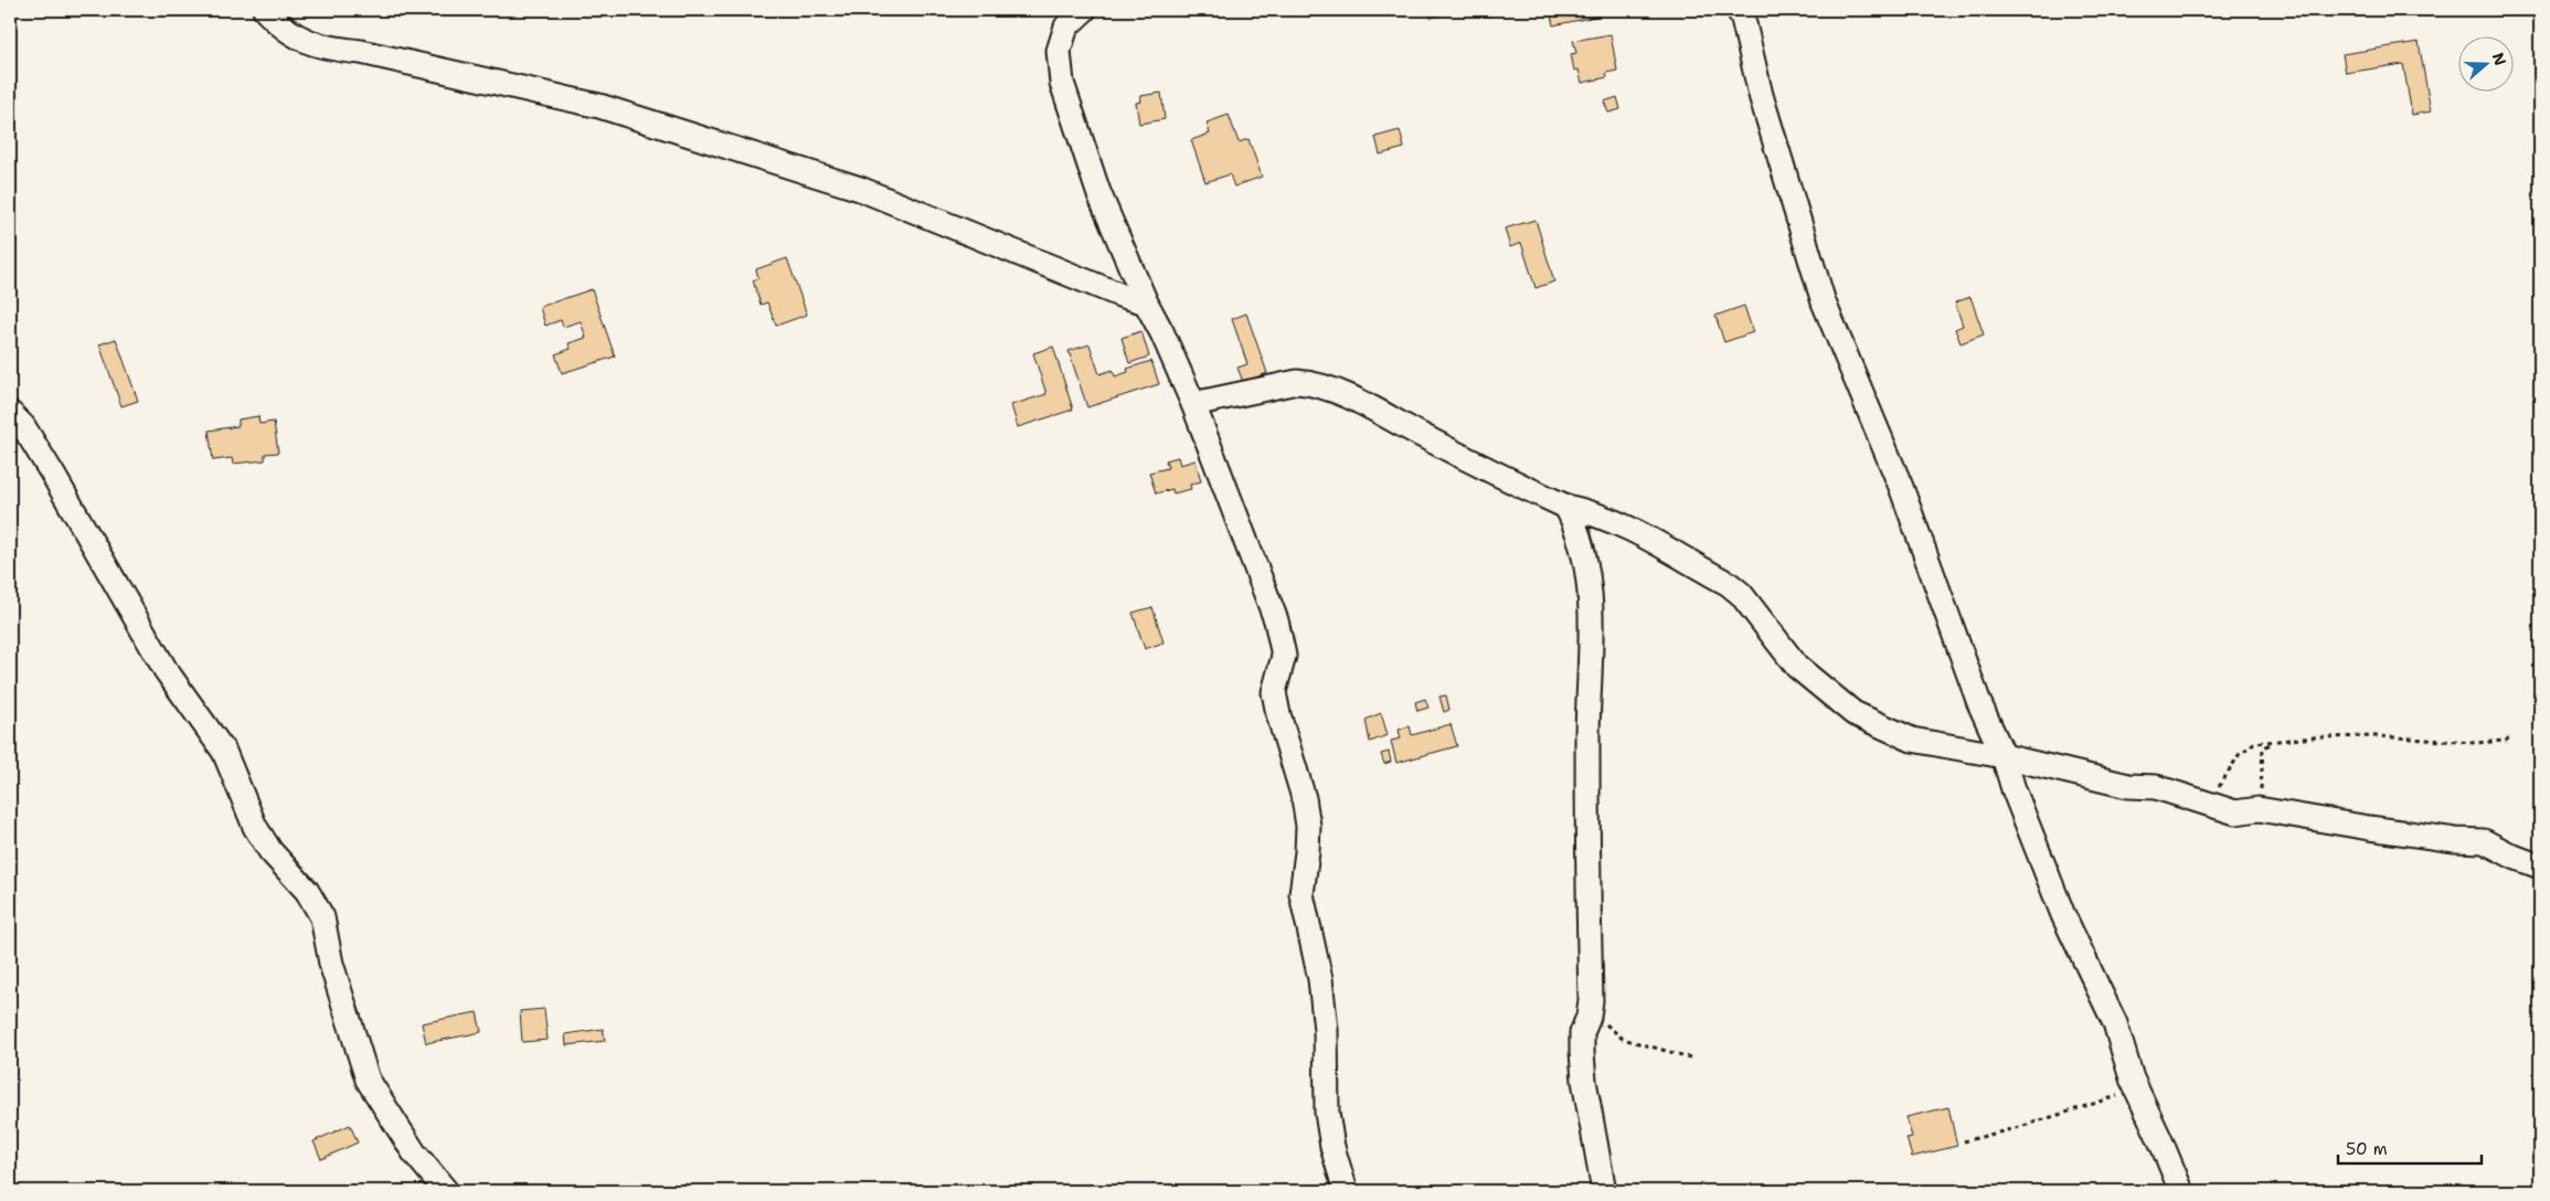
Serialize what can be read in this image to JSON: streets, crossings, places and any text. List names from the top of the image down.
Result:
{
  "scale_bar": "50 m",
  "north": "right"
}
